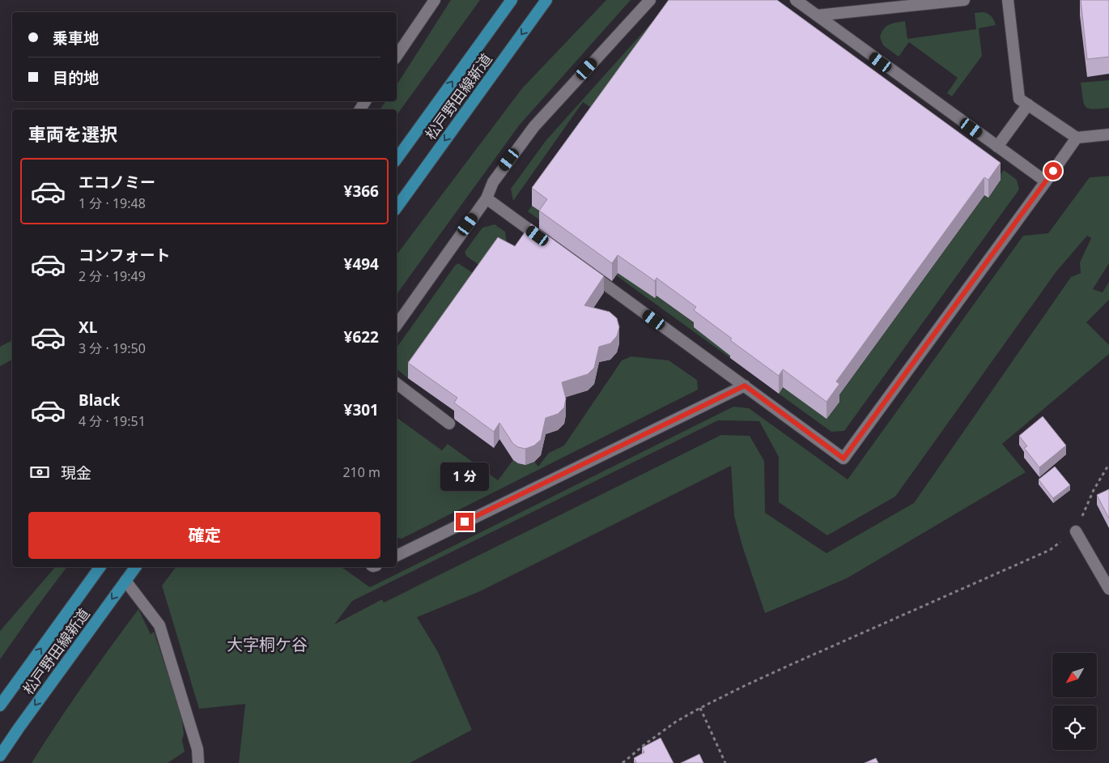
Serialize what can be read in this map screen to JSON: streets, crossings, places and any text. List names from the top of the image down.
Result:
{
  "streets": {
    "main road": ["松戸野田線新道"]
  },
  "districts": ["大字桐ケ谷"],
  "north": "bottom left",
  "page": {
    "banner": ["乗車地", "目的地"],
    "heading": "車両を選択",
    "list": [
      {
        "name": "エコノミー",
        "note": "1 分 · 19:48",
        "value": "¥366"
      },
      {
        "name": "コンフォート",
        "note": "2 分 · 19:49",
        "value": "¥494"
      },
      {
        "name": "XL",
        "note": "3 分 · 19:50",
        "value": "¥622"
      },
      {
        "name": "Black",
        "note": "4 分 · 19:51",
        "value": "¥301"
      }
    ],
    "pay": ["現金", "210 m"],
    "bubble": "1 分",
    "buttons": "確定"
  }
}
